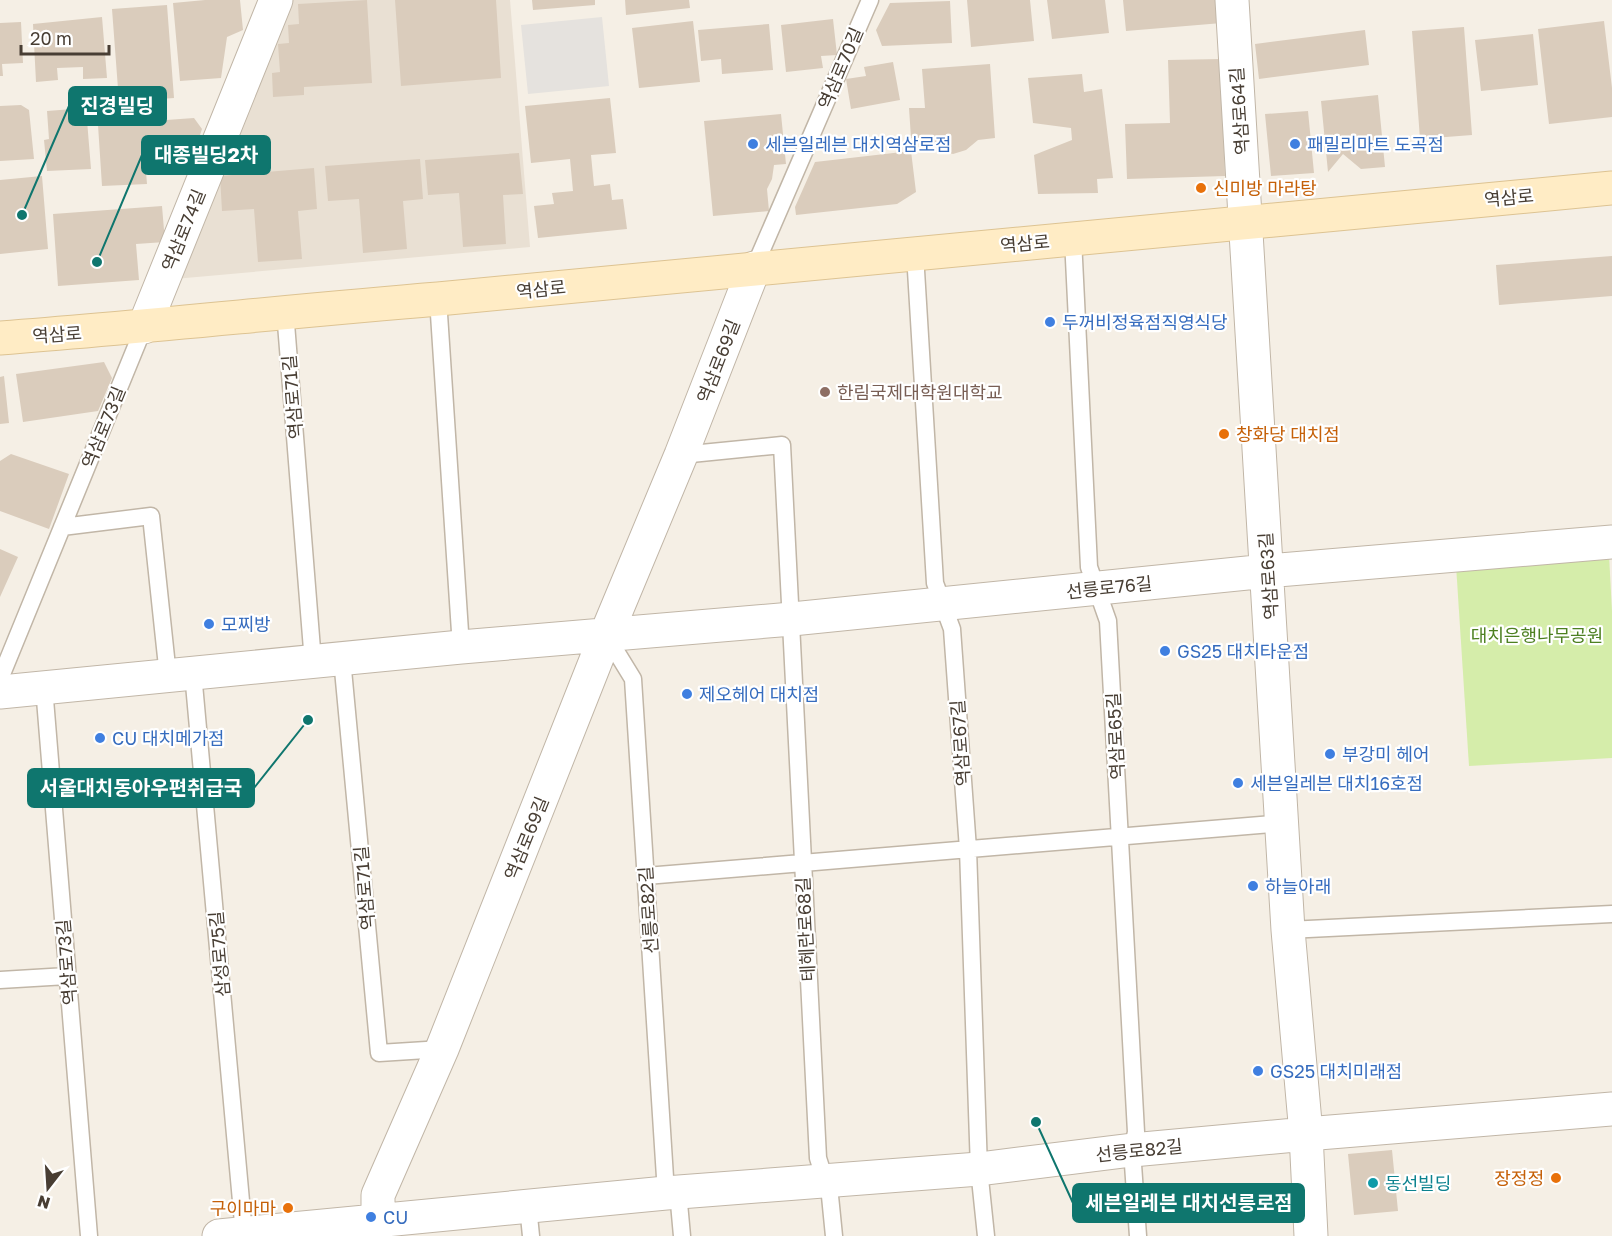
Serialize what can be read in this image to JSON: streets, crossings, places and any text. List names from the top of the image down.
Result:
{
  "streets": {
    "main road": ["역삼로"],
    "street": [
      "역삼로64길",
      "역삼로74길",
      "역삼로69길",
      "역삼로63길",
      "선릉로76길",
      "선릉로82길"
    ],
    "lane": [
      "역삼로70길",
      "역삼로71길",
      "역삼로73길",
      "역삼로65길",
      "역삼로67길",
      "테헤란로68길",
      "삼성로75길"
    ]
  },
  "crossings": [
    ["역삼로70길", "역삼로"],
    ["역삼로70길", "역삼로69길"],
    ["역삼로64길", "역삼로"],
    ["역삼로64길", "역삼로63길"],
    ["역삼로", "역삼로74길"],
    ["역삼로", "역삼로69길"],
    ["역삼로", "역삼로71길"],
    ["역삼로", "역삼로73길"],
    ["역삼로", "역삼로63길"],
    ["역삼로", "역삼로65길"],
    ["역삼로", "역삼로67길"],
    ["역삼로74길", "역삼로73길"],
    ["역삼로69길", "역삼로71길"],
    ["역삼로69길", "선릉로76길"],
    ["역삼로69길", "선릉로82길"],
    ["역삼로63길", "선릉로76길"],
    ["역삼로63길", "선릉로82길"],
    ["선릉로76길", "역삼로65길"],
    ["선릉로76길", "역삼로67길"],
    ["선릉로76길", "선릉로82길"],
    ["선릉로76길", "테헤란로68길"],
    ["역삼로65길", "선릉로82길"],
    ["역삼로67길", "선릉로82길"],
    ["선릉로82길", "테헤란로68길"],
    ["선릉로82길", "삼성로75길"]
  ],
  "parks": ["대치은행나무공원"],
  "places": [
    "세븐일레븐 대치역삼로점",
    "패밀리마트 도곡점",
    "신미방 마라탕",
    "진경빌딩",
    "대종빌딩2차",
    "두꺼비정육점직영식당",
    "한림국제대학원대학교",
    "창화당 대치점",
    "모찌방",
    "GS25 대치타운점",
    "제오헤어 대치점",
    "서울대치동아우편취급국",
    "CU 대치메가점",
    "부강미 헤어",
    "세븐일레븐 대치16호점",
    "하늘아래",
    "GS25 대치미래점",
    "세븐일레븐 대치선릉로점",
    "장정정",
    "동선빌딩",
    "구이마마",
    "CU"
  ],
  "scale_bar": "20 m",
  "north": "bottom"
}
